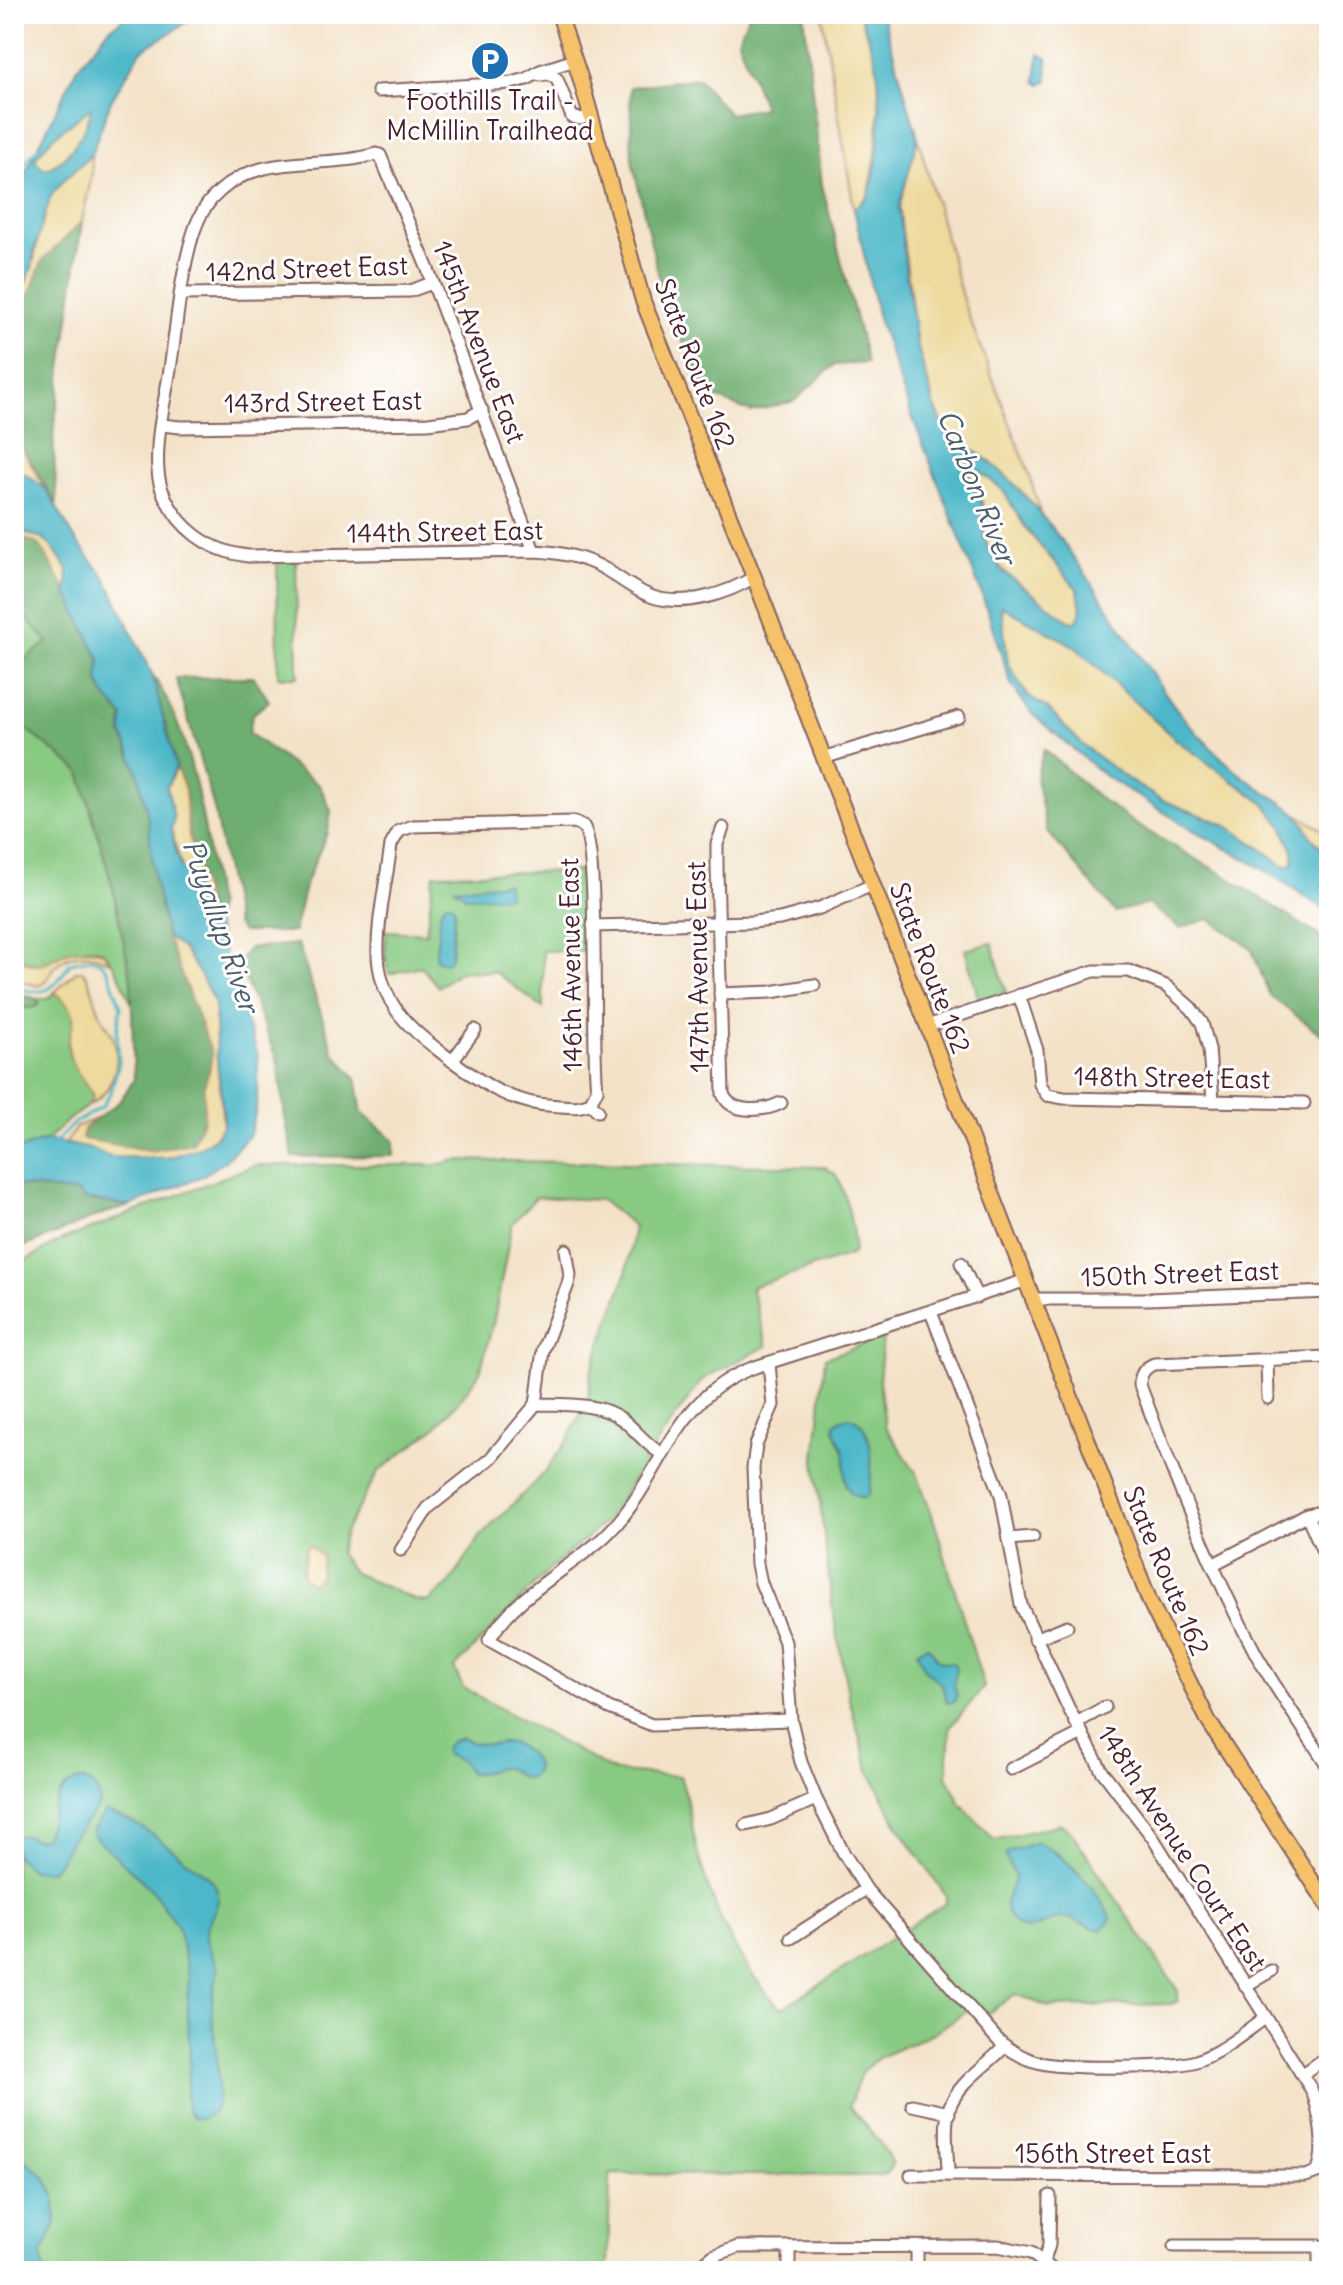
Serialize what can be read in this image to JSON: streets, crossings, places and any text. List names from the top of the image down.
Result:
{
  "streets": {
    "main road": ["State Route 162"],
    "street": [
      "142nd Street East",
      "145th Avenue East",
      "143rd Street East",
      "144th Street East",
      "146th Avenue East",
      "147th Avenue East",
      "148th Street East",
      "150th Street East",
      "148th Avenue Court East",
      "156th Street East"
    ]
  },
  "crossings": [
    ["142nd Street East", "145th Avenue East"],
    ["145th Avenue East", "143rd Street East"],
    ["145th Avenue East", "144th Street East"],
    ["State Route 162", "144th Street East"],
    ["State Route 162", "150th Street East"],
    ["143rd Street East", "144th Street East"],
    ["148th Avenue Court East", "156th Street East"]
  ],
  "water": ["Carbon River", "Puyallup River"],
  "places": {
    "parking": ["Foothills Trail - McMillin Trailhead"]
  }
}
